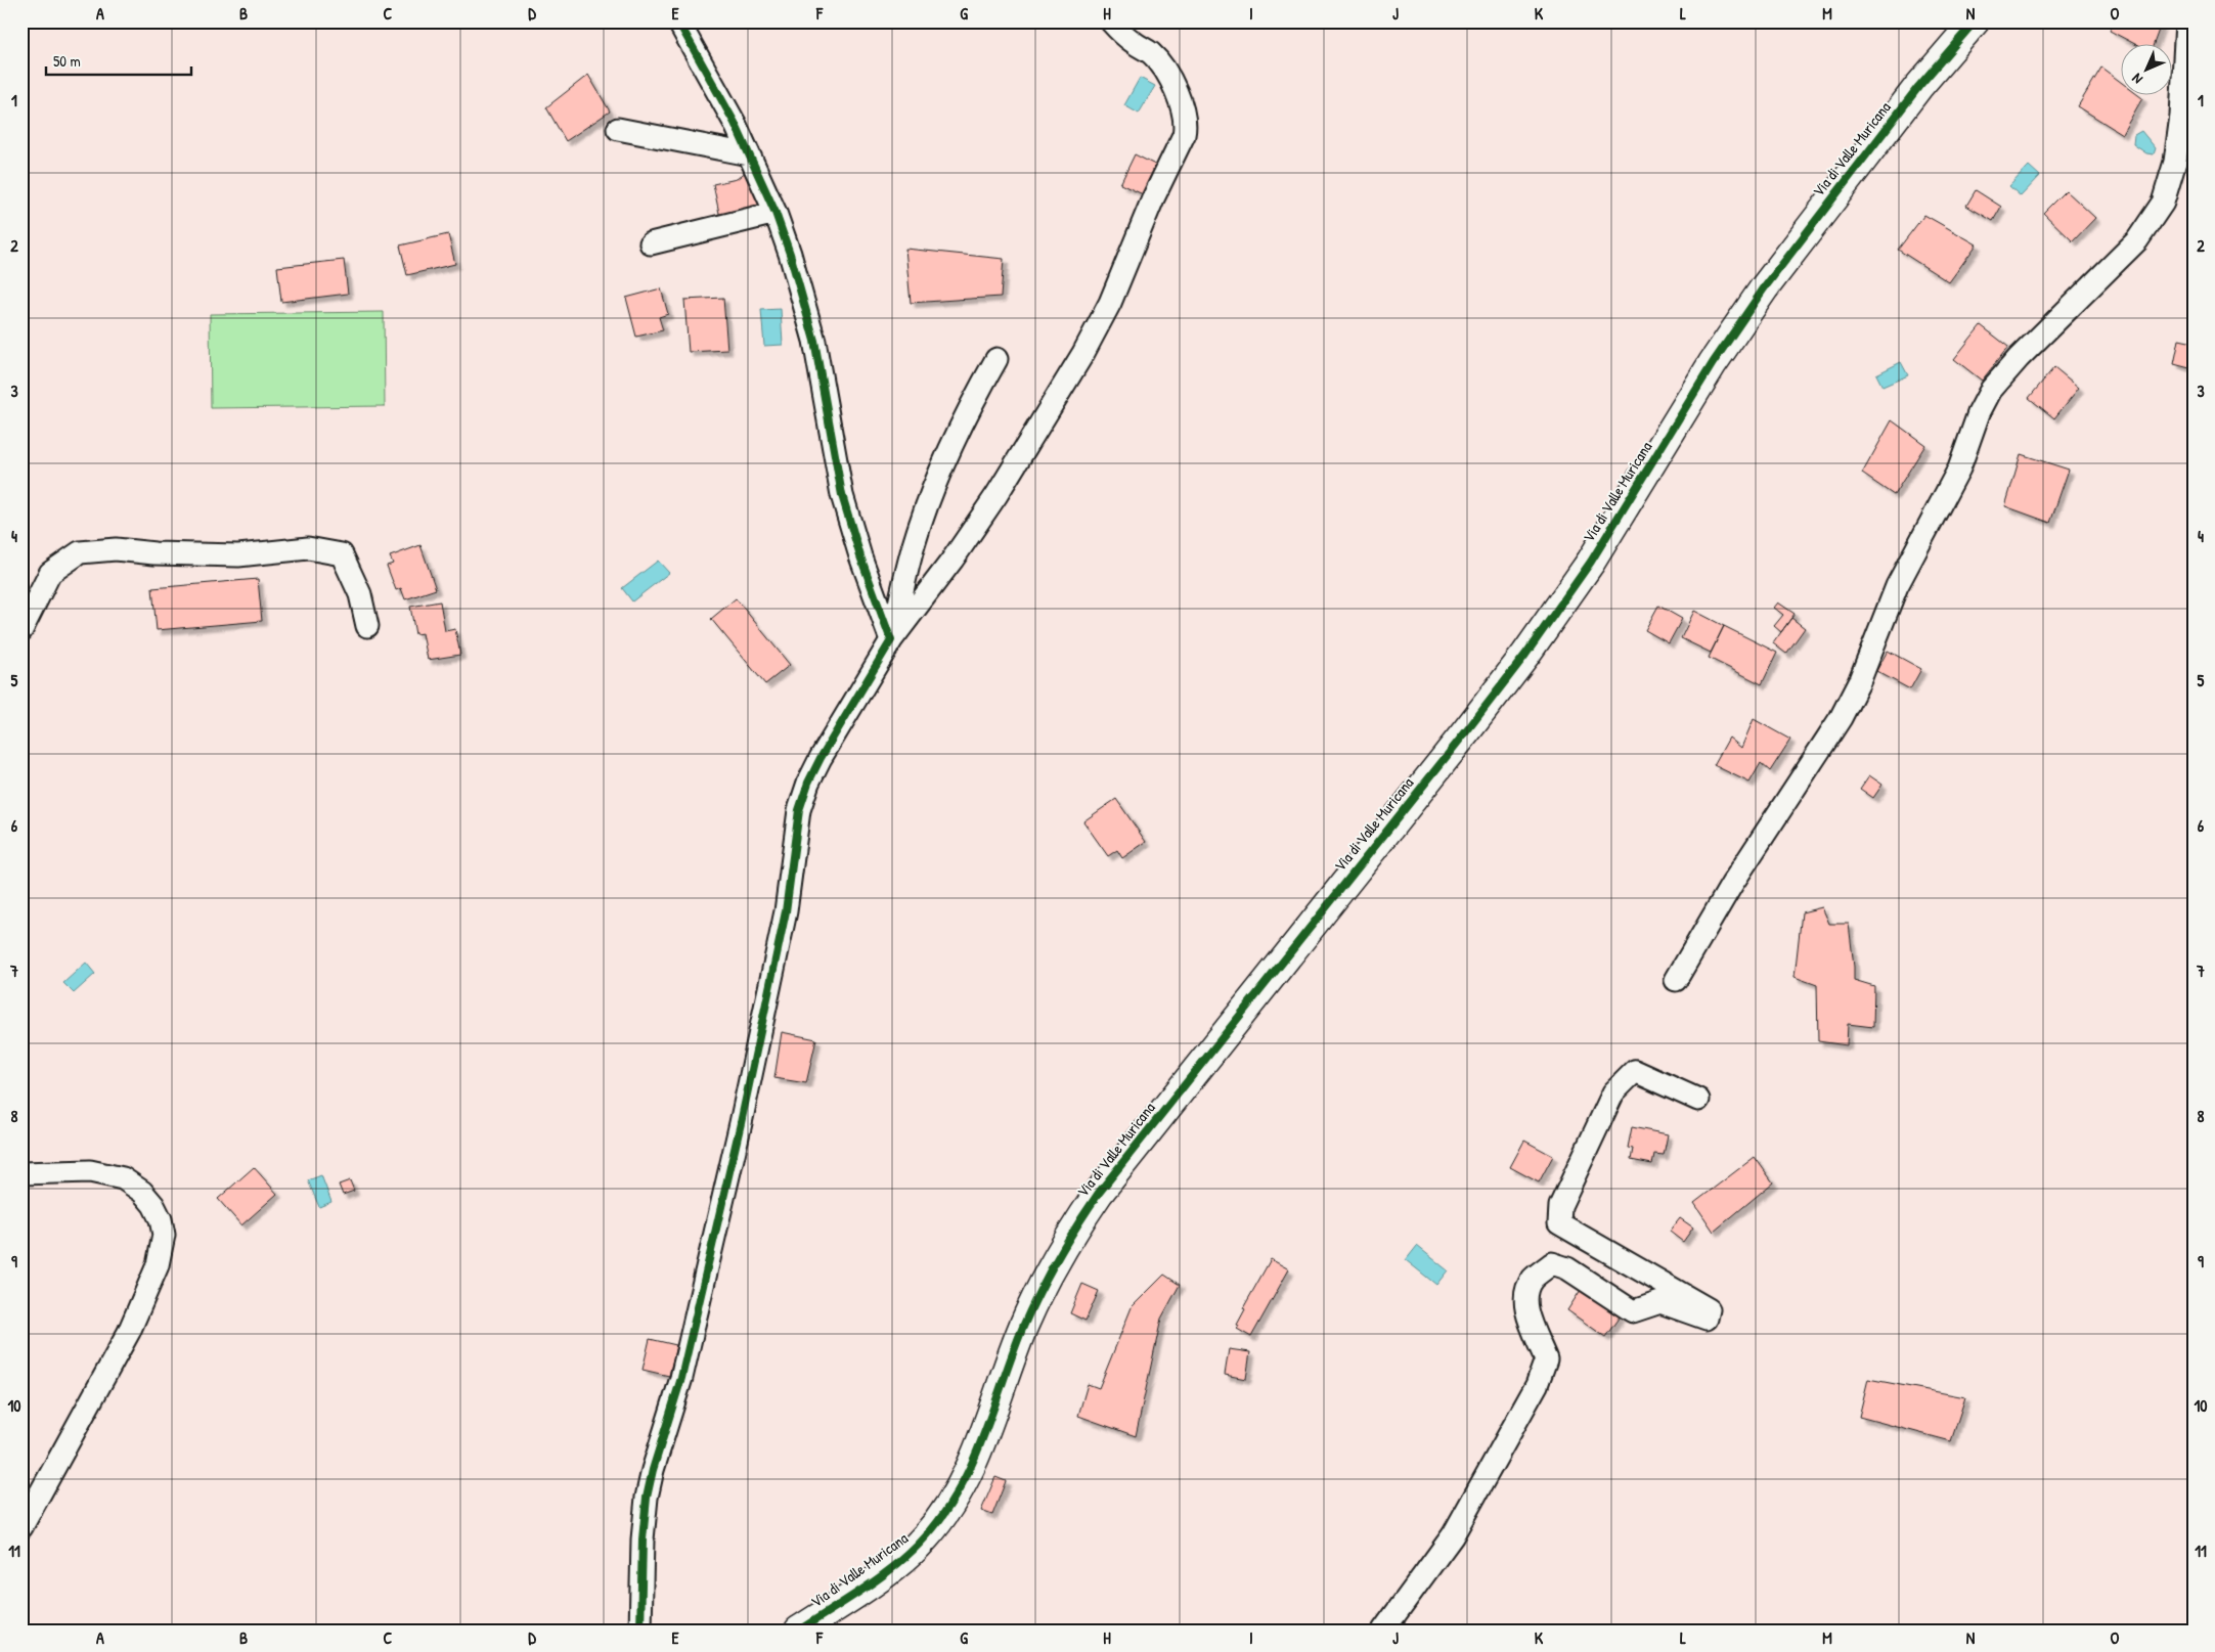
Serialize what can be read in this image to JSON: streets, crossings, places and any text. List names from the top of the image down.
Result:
{
  "streets": {
    "street": ["Via di Valle Muricana"]
  },
  "scale_bar": "50 m",
  "north": "bottom left",
  "grid": {
    "columns": [
      "A",
      "B",
      "C",
      "D",
      "E",
      "F",
      "G",
      "H",
      "I",
      "J",
      "K",
      "L",
      "M",
      "N",
      "O"
    ],
    "rows": [
      "1",
      "2",
      "3",
      "4",
      "5",
      "6",
      "7",
      "8",
      "9",
      "10",
      "11"
    ]
  }
}
